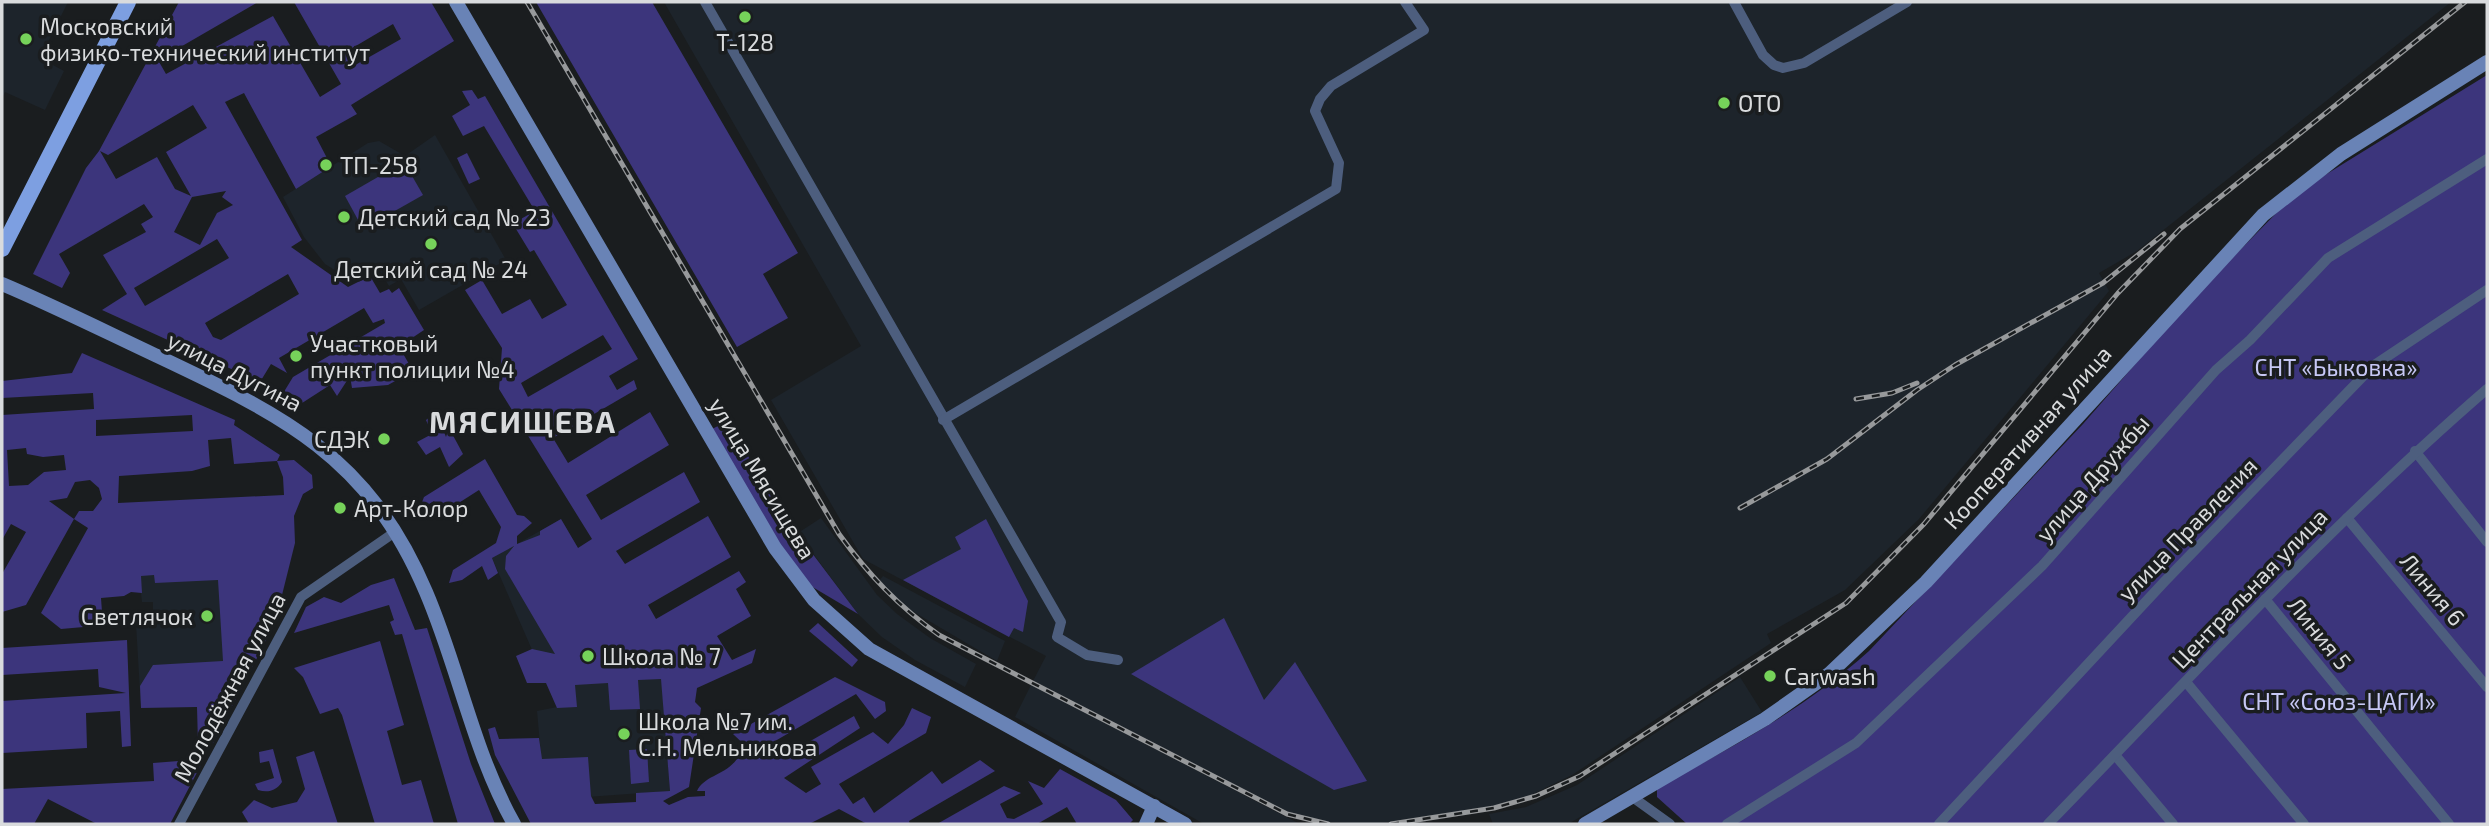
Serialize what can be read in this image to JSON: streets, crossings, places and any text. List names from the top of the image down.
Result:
{
  "streets": {
    "main road": ["улица Дугина", "Кооперативная улица", "улица Мясищева"],
    "street": [
      "улица Дружбы",
      "улица Правления",
      "Центральная улица",
      "Линия 6",
      "Линия 5",
      "Молодёжная улица"
    ]
  },
  "crossings": [
    ["улица Дугина", "Молодёжная улица"],
    ["Центральная улица", "Линия 6"],
    ["Центральная улица", "Линия 5"]
  ],
  "districts": ["МЯСИЩЕВА"],
  "parks": ["СНТ «Быковка»", "СНТ «Союз-ЦАГИ»"],
  "places": [
    "Т-128",
    "Московский физико-технический институт",
    "ОТО",
    "ТП-258",
    "Детский сад № 23",
    "Детский сад № 24",
    "Участковый пункт полиции №4",
    "СДЭК",
    "Арт-Колор",
    "Светлячок",
    "Школа № 7",
    "Carwash",
    "Школа №7 им. С.Н. Мельникова"
  ]
}
